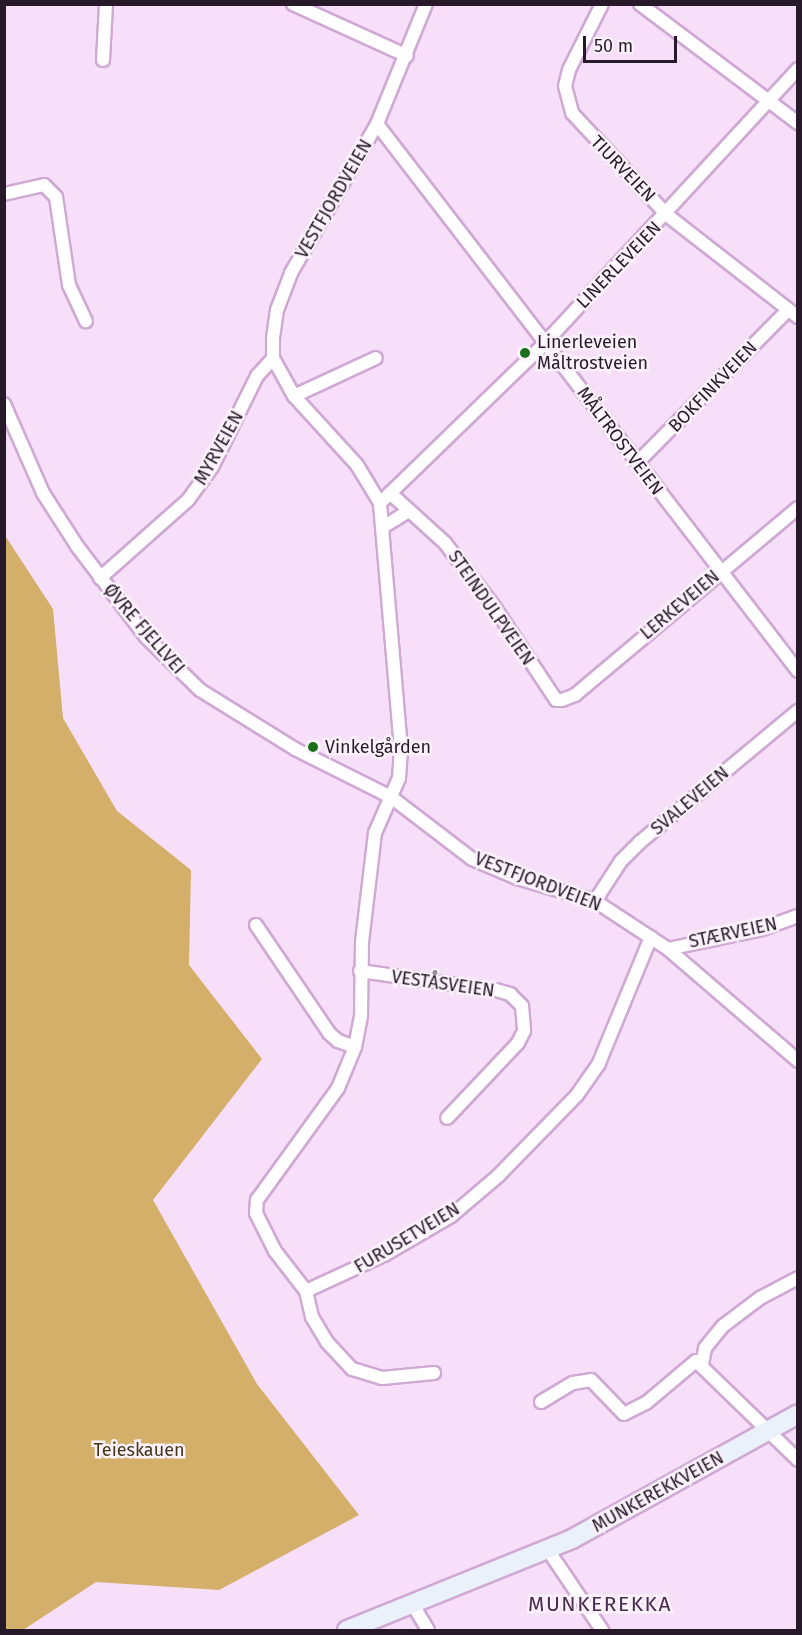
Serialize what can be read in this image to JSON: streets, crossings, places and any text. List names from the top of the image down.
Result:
{
  "streets": {
    "main road": ["MUNKEREKKVEIEN"],
    "street": [
      "TIURVEIEN",
      "VESTFJORDVEIEN",
      "LINERLEVEIEN",
      "BOKFINKVEIEN",
      "MÅLTROSTVEIEN",
      "MYRVEIEN",
      "LERKEVEIEN",
      "STEINDULPVEIEN",
      "ØVRE FJELLVEI",
      "SVALEVEIEN",
      "STÆRVEIEN",
      "VESTÅSVEIEN",
      "FURUSETVEIEN"
    ]
  },
  "crossings": [
    ["TIURVEIEN", "LINERLEVEIEN"],
    ["TIURVEIEN", "BOKFINKVEIEN"],
    ["VESTFJORDVEIEN", "MÅLTROSTVEIEN"],
    ["VESTFJORDVEIEN", "MYRVEIEN"],
    ["VESTFJORDVEIEN", "ØVRE FJELLVEI"],
    ["VESTFJORDVEIEN", "SVALEVEIEN"],
    ["VESTFJORDVEIEN", "STÆRVEIEN"],
    ["VESTFJORDVEIEN", "FURUSETVEIEN"],
    ["LINERLEVEIEN", "MÅLTROSTVEIEN"],
    ["LINERLEVEIEN", "STEINDULPVEIEN"],
    ["BOKFINKVEIEN", "MÅLTROSTVEIEN"],
    ["MÅLTROSTVEIEN", "LERKEVEIEN"],
    ["MYRVEIEN", "ØVRE FJELLVEI"],
    ["LERKEVEIEN", "STEINDULPVEIEN"]
  ],
  "districts": ["MUNKEREKKA"],
  "parks": ["Teieskauen"],
  "places": ["Linerleveien Måltrostveien", "Vinkelgården"],
  "scale_bar": "50 m"
}
